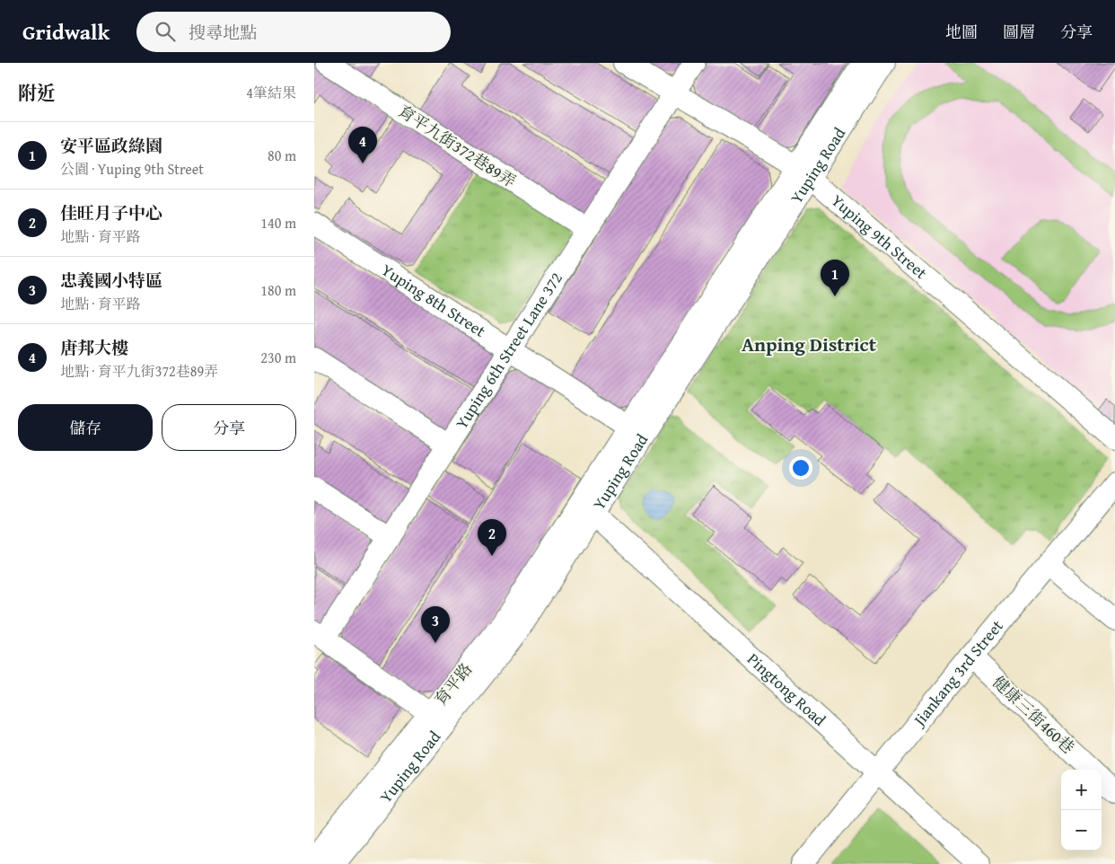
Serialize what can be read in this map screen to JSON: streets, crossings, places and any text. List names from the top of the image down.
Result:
{
  "streets": {
    "street": [
      "育平九街372巷89弄",
      "Yuping Road",
      "Yuping 9th Street",
      "Yuping 8th Street",
      "Yuping 6th Street Lane 372",
      "Jiankang 3rd Street",
      "Pingtong Road",
      "健康三街460巷"
    ]
  },
  "crossings": [
    ["育平九街372巷89弄", "Yuping 6th Street Lane 372"],
    ["Yuping Road", "Yuping 9th Street"],
    ["Yuping Road", "Yuping 8th Street"],
    ["Yuping Road", "Pingtong Road"],
    ["Yuping 9th Street", "Yuping 6th Street Lane 372"],
    ["Yuping 8th Street", "Yuping 6th Street Lane 372"],
    ["Jiankang 3rd Street", "Pingtong Road"],
    ["Jiankang 3rd Street", "健康三街460巷"]
  ],
  "districts": ["Anping District"],
  "page": {
    "header": "Gridwalk",
    "search": "搜尋地點",
    "nav": ["地圖", "圖層", "分享"],
    "heading": ["附近", "4筆結果"],
    "list": [
      {
        "mark": "1",
        "name": "安平區政綠園",
        "note": "公園 · Yuping 9th Street",
        "value": "80 m"
      },
      {
        "mark": "2",
        "name": "佳旺月子中心",
        "note": "地點 · 育平路",
        "value": "140 m"
      },
      {
        "mark": "3",
        "name": "忠義國小特區",
        "note": "地點 · 育平路",
        "value": "180 m"
      },
      {
        "mark": "4",
        "name": "唐邦大樓",
        "note": "地點 · 育平九街372巷89弄",
        "value": "230 m"
      }
    ],
    "pins": [
      "4",
      "1",
      "2",
      "3"
    ],
    "buttons": ["儲存", "分享"],
    "map_buttons": ["+", "−"]
  }
}
